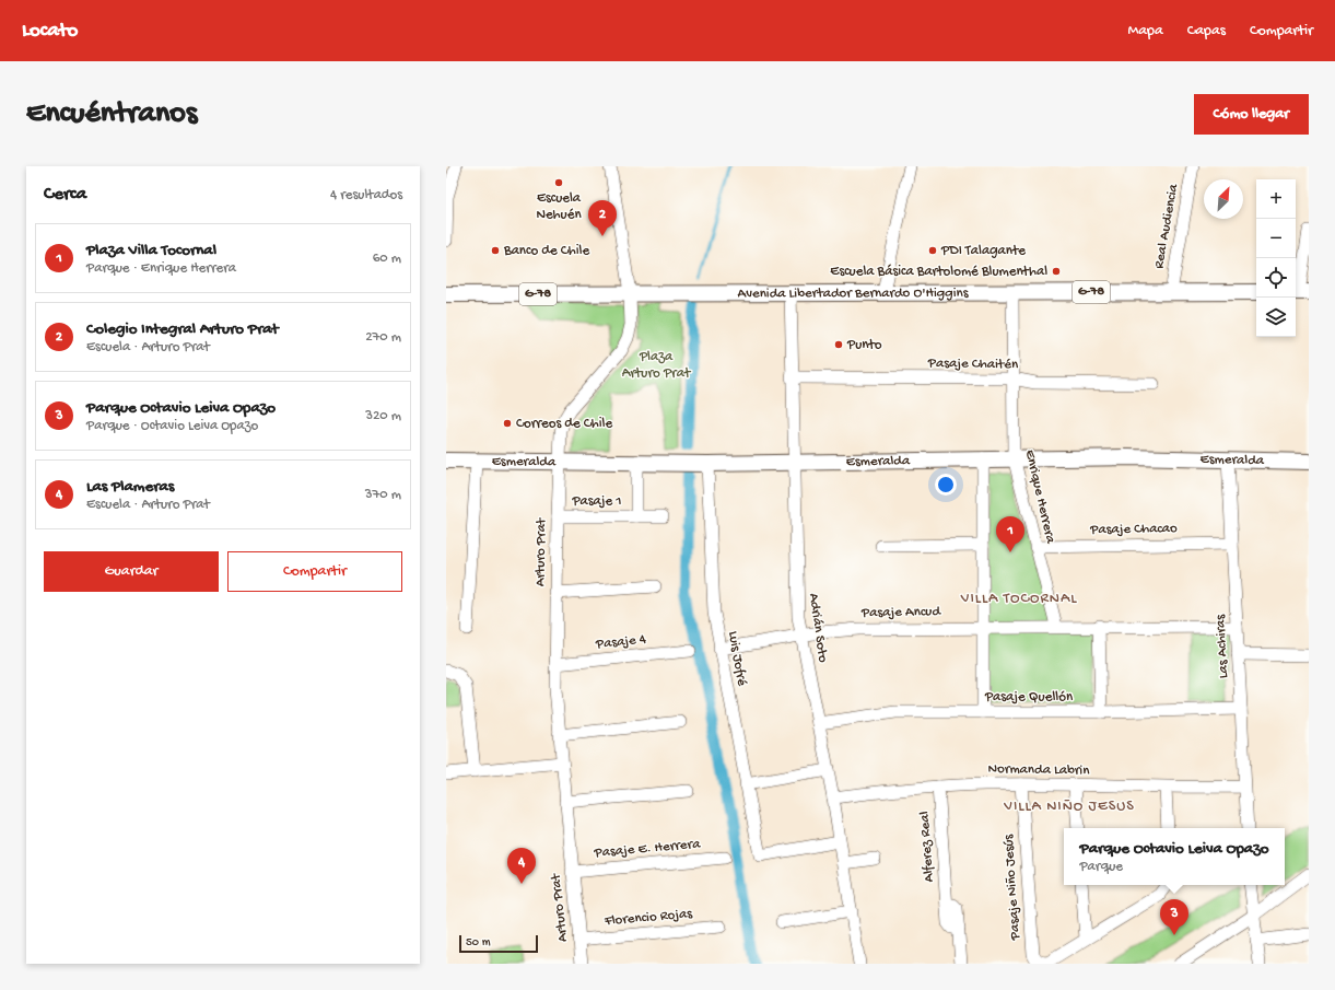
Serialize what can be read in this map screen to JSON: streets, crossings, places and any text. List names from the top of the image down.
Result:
{
  "streets": {
    "main road": ["Avenida Libertador Bernardo O'Higgins", "G-78", "Esmeralda"],
    "street": [
      "Real Audiencia",
      "Pasaje Chaitén",
      "Enrique Herrera",
      "Pasaje 1",
      "Pasaje Chacao",
      "Arturo Prat",
      "Pasaje Ancud",
      "Adrián Soto",
      "Pasaje 4",
      "Las Achiras",
      "Luis Jofré",
      "Pasaje Quellón",
      "Normanda Labrin",
      "Alferez Real",
      "Pasaje E. Herrera",
      "Pasaje Niño Jesús",
      "Florencio Rojas"
    ]
  },
  "crossings": [
    ["Real Audiencia", "Avenida Libertador Bernardo O'Higgins"],
    ["Avenida Libertador Bernardo O'Higgins", "Enrique Herrera"],
    ["Avenida Libertador Bernardo O'Higgins", "Arturo Prat"],
    ["Avenida Libertador Bernardo O'Higgins", "Adrián Soto"],
    ["Pasaje Chaitén", "Enrique Herrera"],
    ["Pasaje Chaitén", "Adrián Soto"],
    ["Esmeralda", "Enrique Herrera"],
    ["Esmeralda", "Pasaje 1"],
    ["Esmeralda", "Arturo Prat"],
    ["Esmeralda", "Adrián Soto"],
    ["Esmeralda", "Las Achiras"],
    ["Esmeralda", "Luis Jofré"],
    ["Enrique Herrera", "Pasaje Chacao"],
    ["Enrique Herrera", "Pasaje Ancud"],
    ["Pasaje 1", "Arturo Prat"],
    ["Pasaje Chacao", "Las Achiras"],
    ["Arturo Prat", "Pasaje 4"],
    ["Arturo Prat", "Pasaje E. Herrera"],
    ["Arturo Prat", "Florencio Rojas"],
    ["Pasaje Ancud", "Adrián Soto"],
    ["Pasaje Ancud", "Las Achiras"],
    ["Pasaje Ancud", "Luis Jofré"],
    ["Adrián Soto", "Luis Jofré"],
    ["Adrián Soto", "Pasaje Quellón"],
    ["Adrián Soto", "Normanda Labrin"],
    ["Las Achiras", "Pasaje Quellón"],
    ["Las Achiras", "Normanda Labrin"],
    ["Normanda Labrin", "Alferez Real"],
    ["Normanda Labrin", "Pasaje Niño Jesús"]
  ],
  "districts": ["VILLA TOCORNAL", "VILLA NIÑO JESUS"],
  "parks": ["Plaza Arturo Prat"],
  "places": [
    "Escuela Nehuén",
    "Banco de Chile",
    "PDI Talagante",
    "Escuela Básica Bartolomé Blumenthal",
    "Punto",
    "Correos de Chile"
  ],
  "scale_bar": "50 m",
  "north": "top right",
  "page": {
    "header": "Locato",
    "nav": ["Mapa", "Capas", "Compartir"],
    "buttons": [
      "Cómo llegar",
      ["Guardar", "Compartir"]
    ],
    "title": "Encuéntranos",
    "heading": ["Cerca", "4 resultados"],
    "map_buttons": ["+", "−"],
    "pins": [
      "2",
      "1",
      "4",
      "3"
    ],
    "list": [
      {
        "mark": "1",
        "name": "Plaza Villa Tocornal",
        "note": "Parque · Enrique Herrera",
        "value": "60 m"
      },
      {
        "mark": "2",
        "name": "Colegio Integral Arturo Prat",
        "note": "Escuela · Arturo Prat",
        "value": "270 m"
      },
      {
        "mark": "3",
        "name": "Parque Octavio Leiva Opazo",
        "note": "Parque · Octavio Leiva Opazo",
        "value": "320 m"
      },
      {
        "mark": "4",
        "name": "Las Plameras",
        "note": "Escuela · Arturo Prat",
        "value": "370 m"
      }
    ],
    "popup": ["Parque Octavio Leiva Opazo", "Parque"],
    "scale": "50 m"
  }
}
